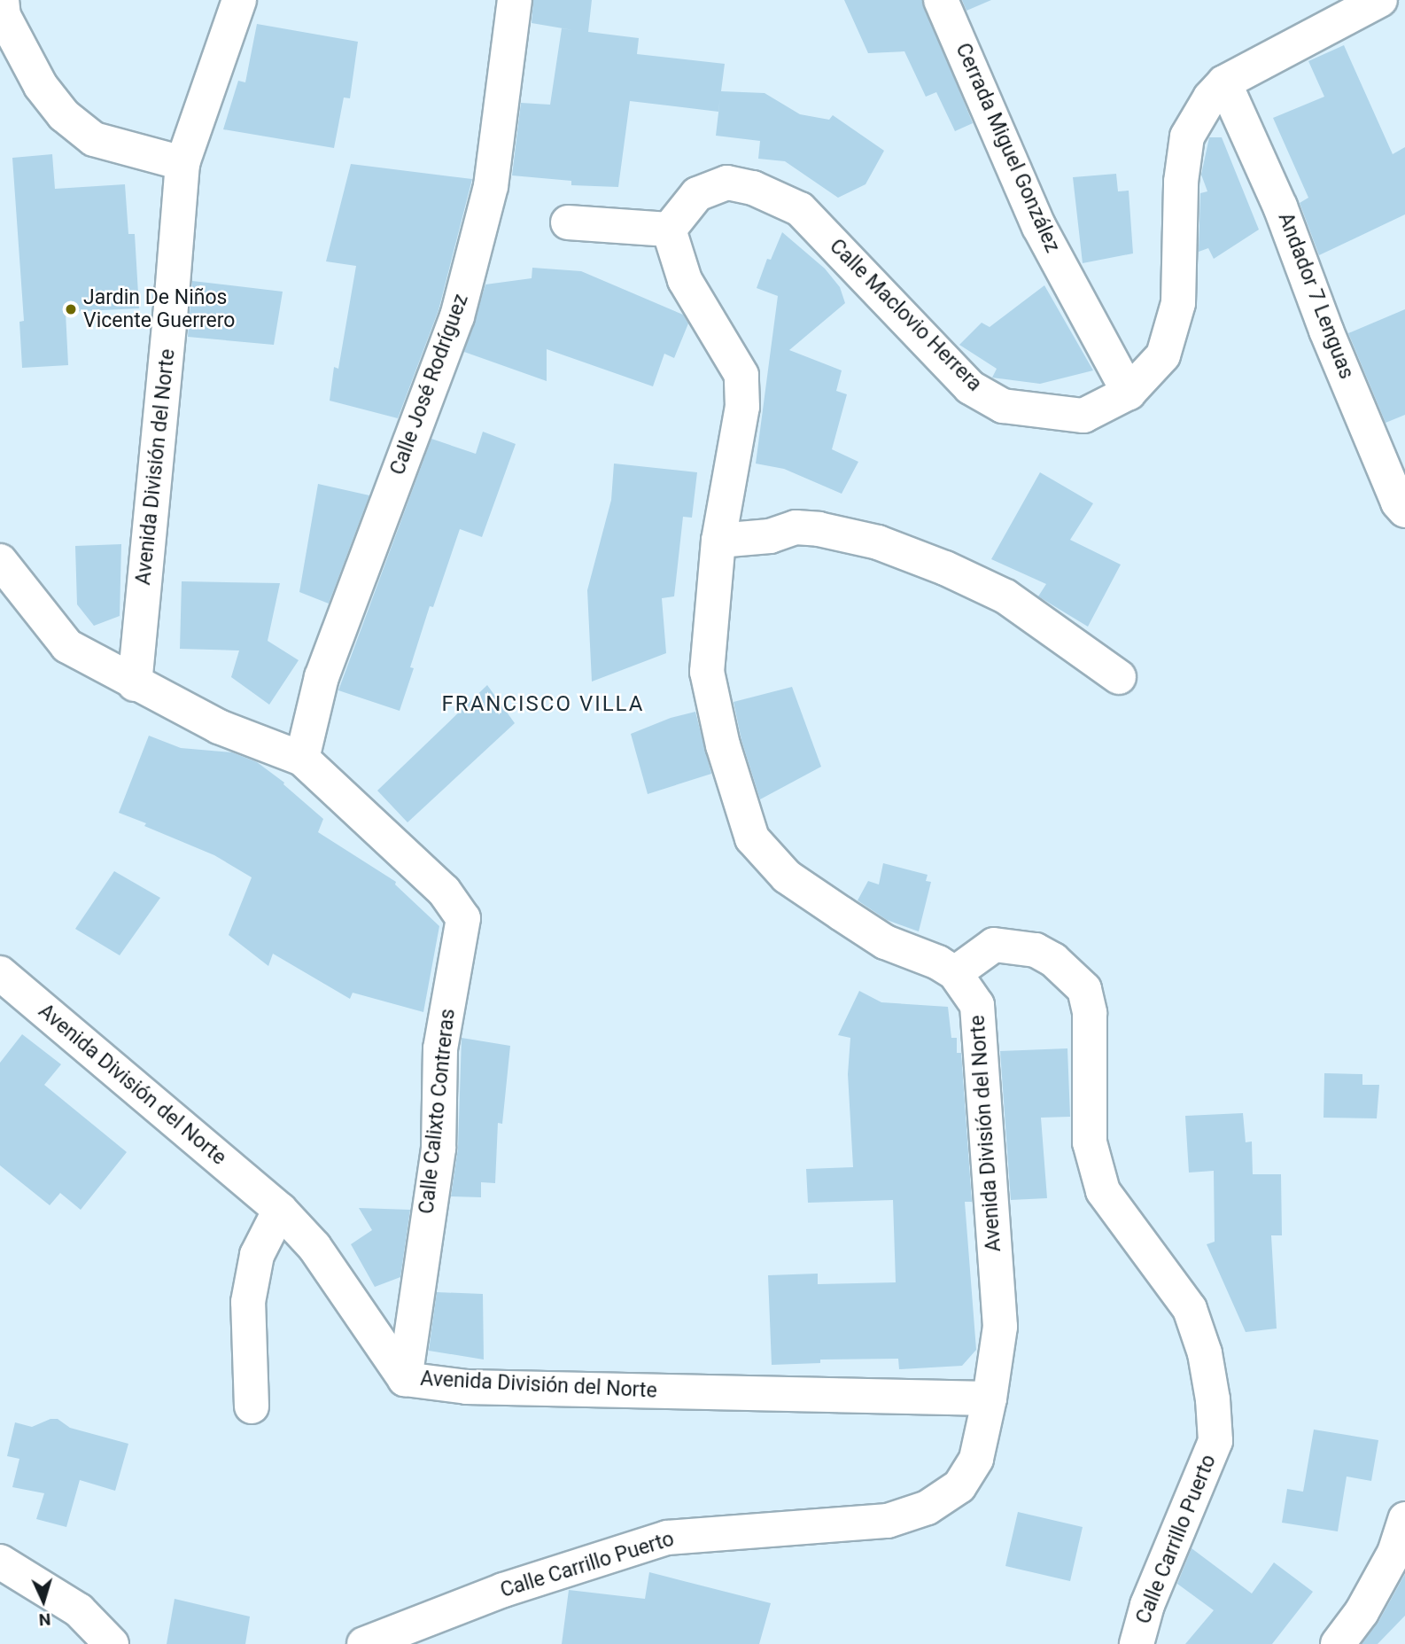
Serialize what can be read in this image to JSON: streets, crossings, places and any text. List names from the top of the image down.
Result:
{
  "streets": {
    "street": [
      "Cerrada Miguel González",
      "Andador 7 Lenguas",
      "Calle Maclovio Herrera",
      "Calle José Rodríguez",
      "Avenida División del Norte",
      "Calle Calixto Contreras",
      "Calle Carrillo Puerto"
    ]
  },
  "crossings": [
    ["Cerrada Miguel González", "Calle Maclovio Herrera"],
    ["Andador 7 Lenguas", "Calle Maclovio Herrera"],
    ["Calle Maclovio Herrera", "Avenida División del Norte"],
    ["Calle José Rodríguez", "Calle Calixto Contreras"],
    ["Avenida División del Norte", "Calle Calixto Contreras"],
    ["Avenida División del Norte", "Calle Carrillo Puerto"]
  ],
  "districts": ["FRANCISCO VILLA"],
  "places": ["Jardin De Niños Vicente Guerrero"],
  "north": "bottom"
}
